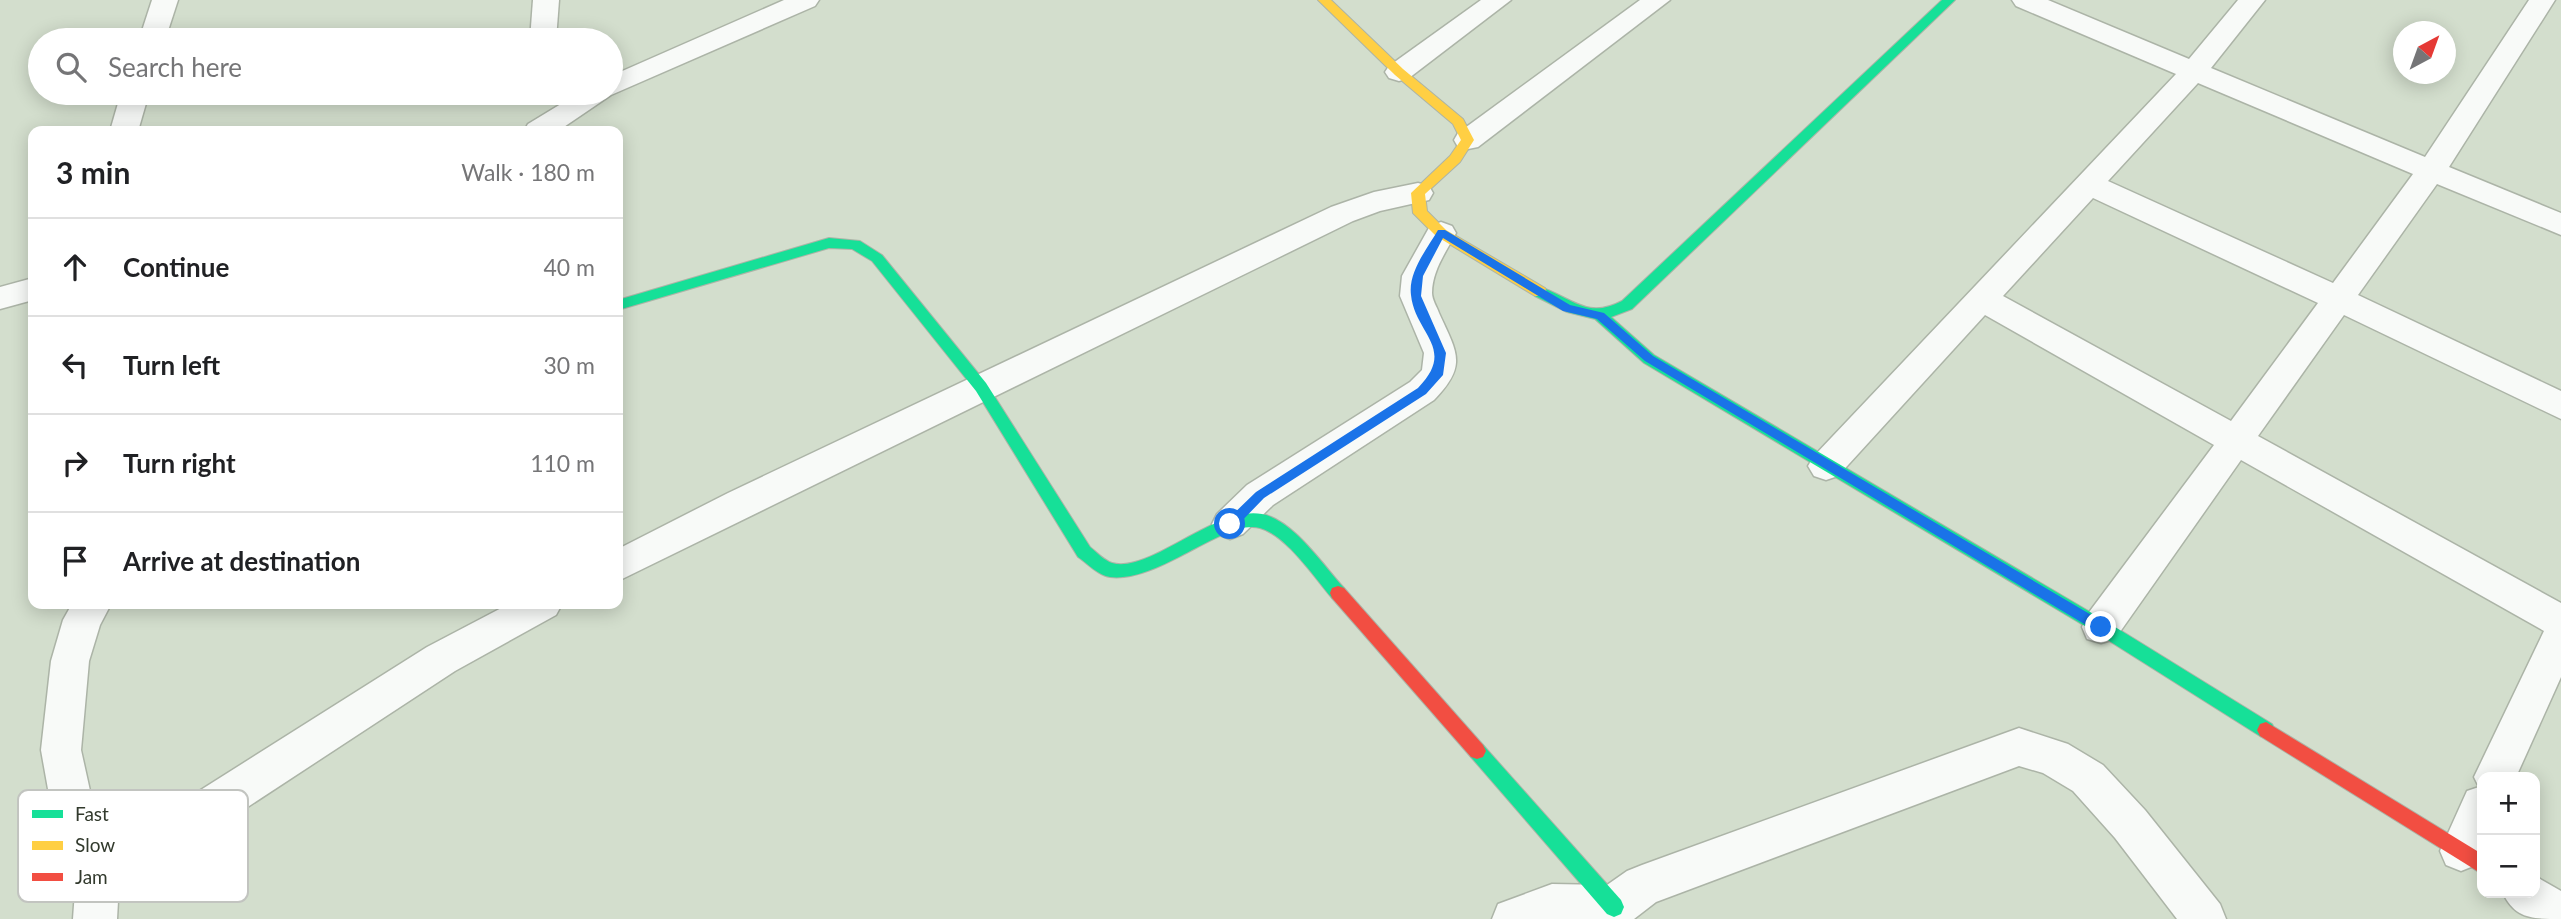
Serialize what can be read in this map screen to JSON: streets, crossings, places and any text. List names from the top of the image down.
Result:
{
  "legend": ["Fast", "Slow", "Jam"],
  "north": "top right",
  "page": {
    "search": "Search here",
    "heading": ["3 min", "Walk · 180 m"],
    "list": [
      ["Continue", "40 m"],
      ["Turn left", "30 m"],
      ["Turn right", "110 m"],
      "Arrive at destination"
    ],
    "map_buttons": ["+", "−"]
  }
}
